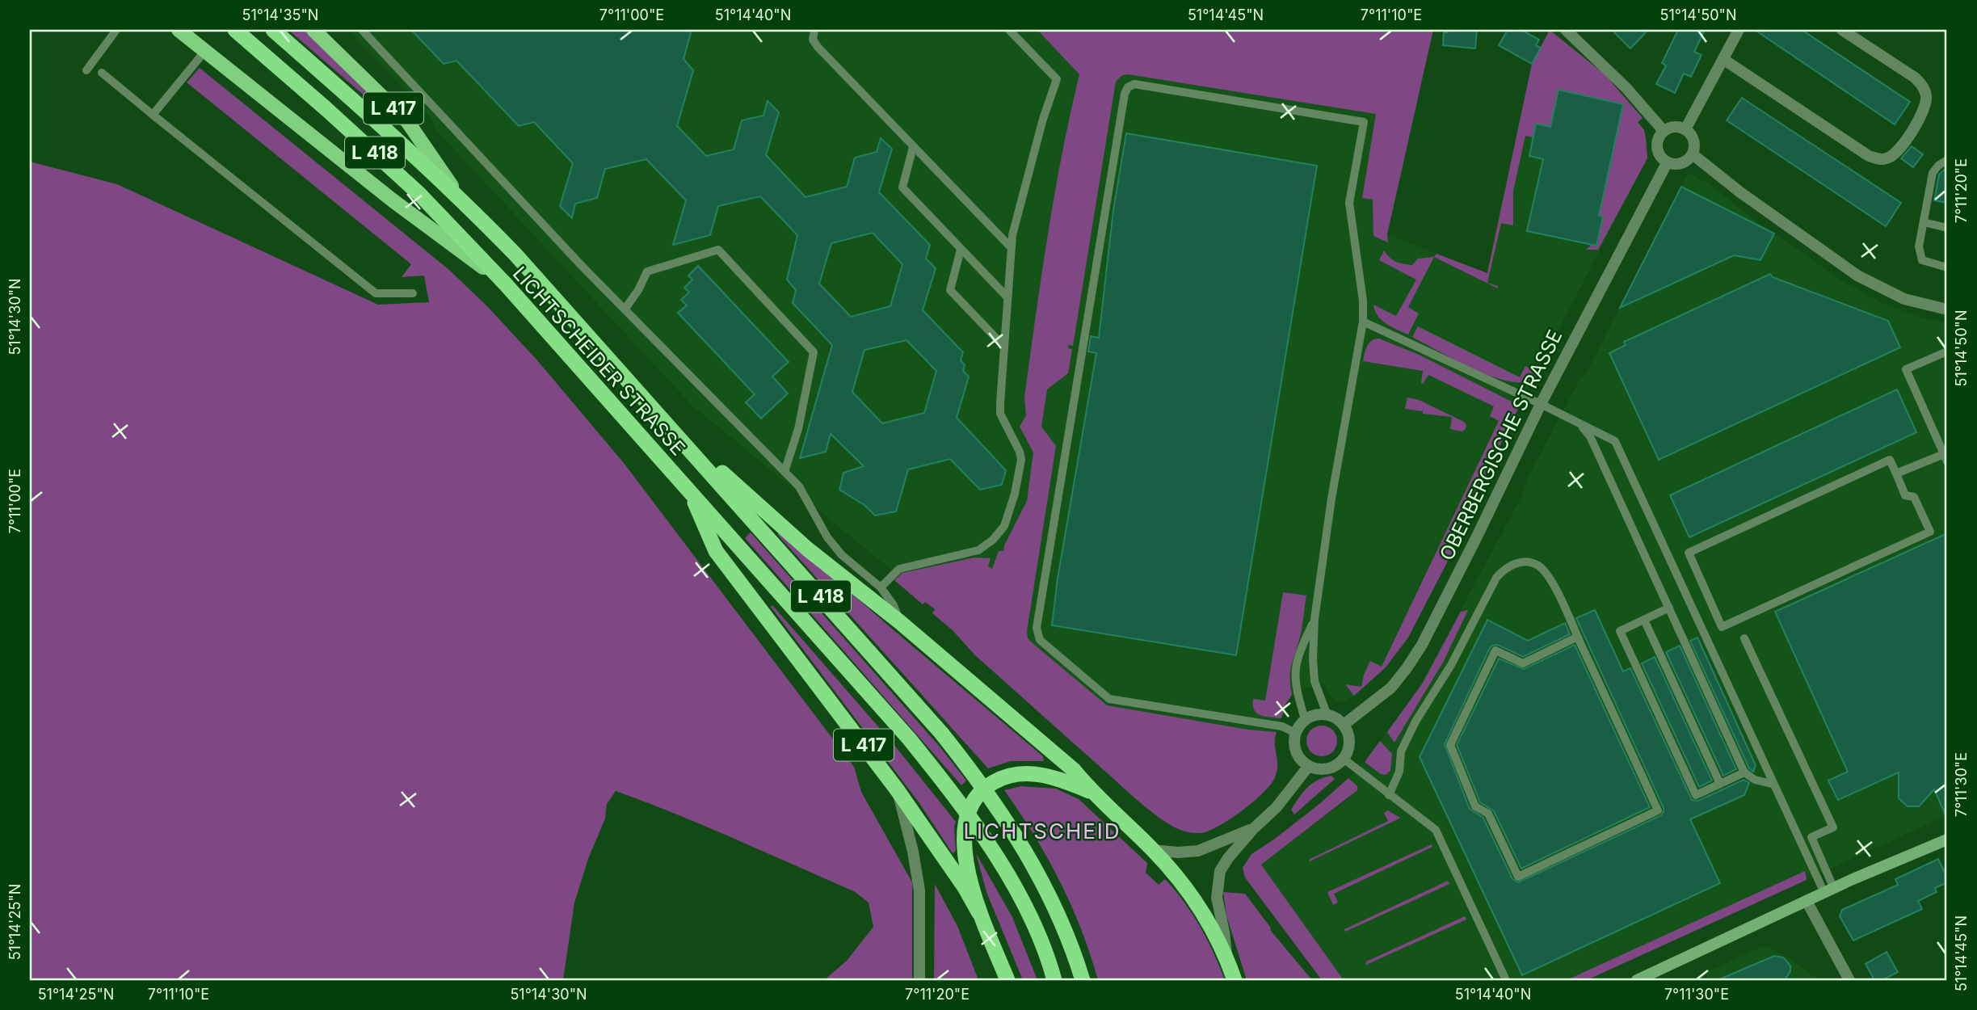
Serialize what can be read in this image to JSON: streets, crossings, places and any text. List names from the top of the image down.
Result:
{
  "streets": {
    "highway": ["L 417", "L 418", "LICHTSCHEIDER STRASSE"],
    "street": ["OBERBERGISCHE STRASSE"]
  },
  "crossings": [
    ["L 417", "L 418"],
    ["L 417", "LICHTSCHEIDER STRASSE"],
    ["L 418", "LICHTSCHEIDER STRASSE"]
  ],
  "districts": ["LICHTSCHEID"],
  "coordinates": [
    "51°14'35\"N",
    "7°11'00\"E",
    "51°14'40\"N",
    "51°14'45\"N",
    "7°11'10\"E",
    "51°14'50\"N",
    "7°11'20\"E",
    "51°14'30\"N",
    "7°11'30\"E",
    "51°14'25\"N"
  ]
}
